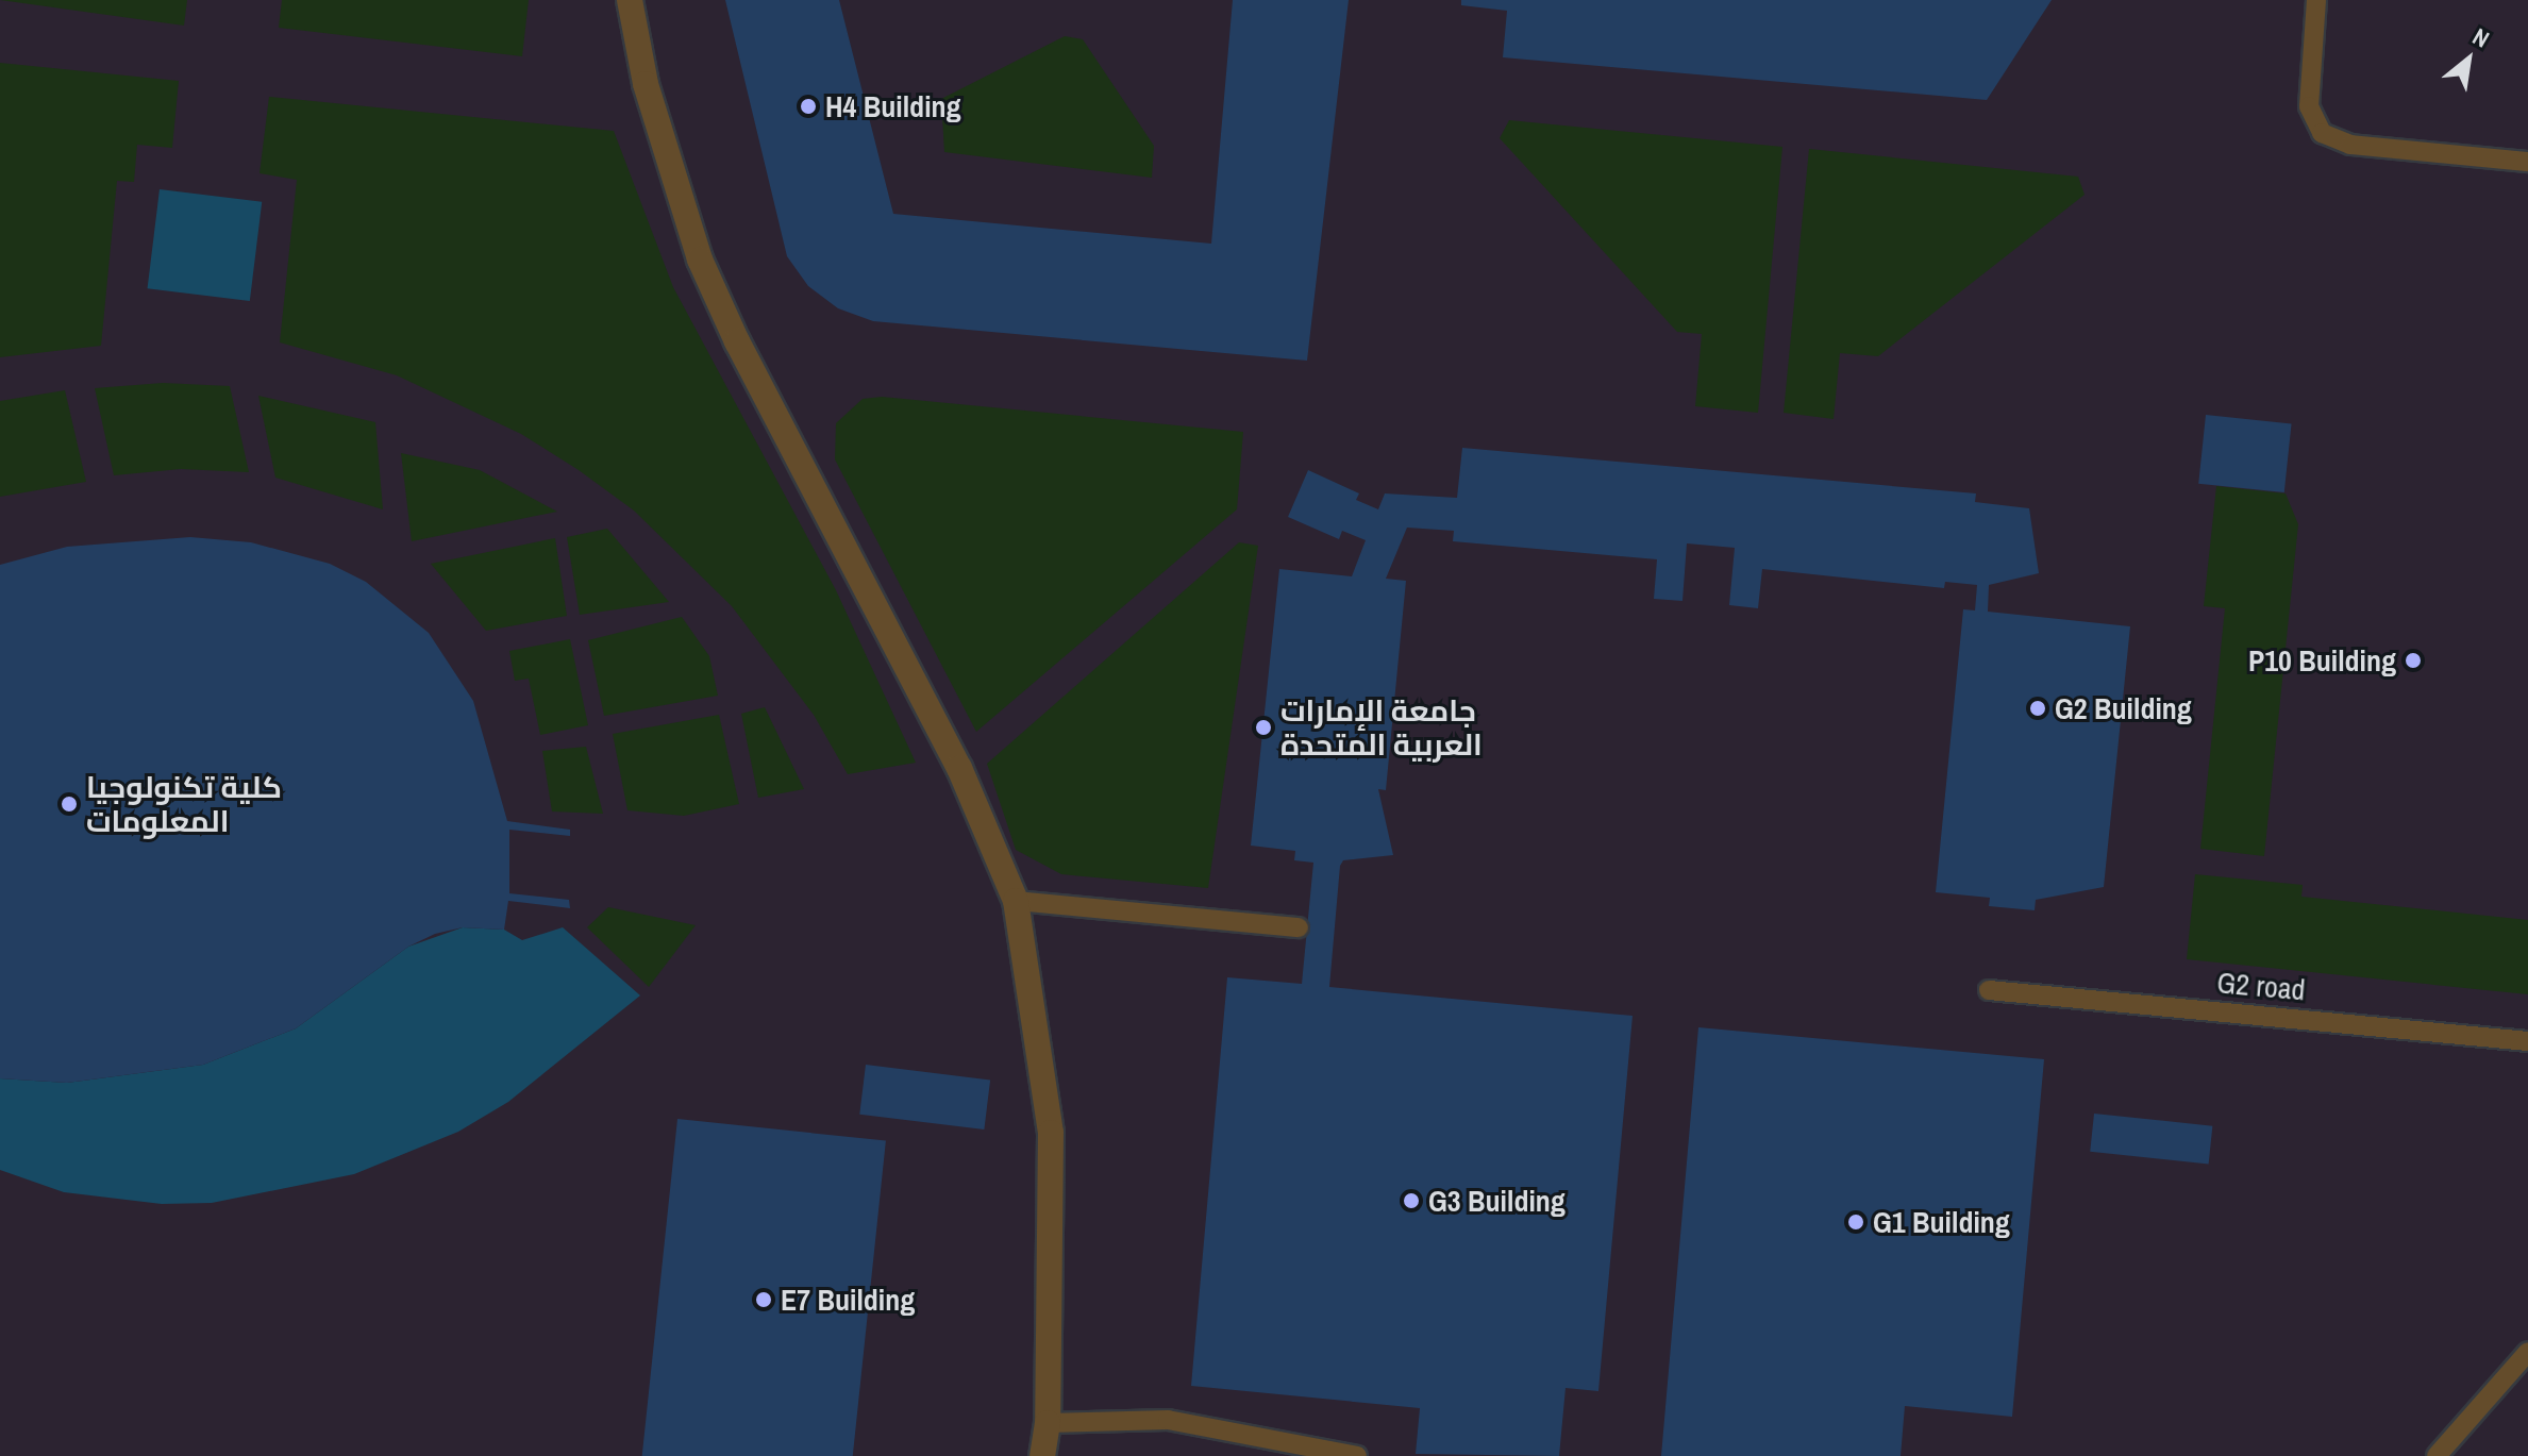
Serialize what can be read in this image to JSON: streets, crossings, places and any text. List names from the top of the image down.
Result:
{
  "streets": {
    "lane": ["G2 road"]
  },
  "places": [
    "H4 Building",
    "P10 Building",
    "G2 Building",
    "جامعة الإمارات العربية المتحدة",
    "كلية تكنولوجيا المعلومات",
    "G3 Building",
    "G1 Building",
    "E7 Building"
  ],
  "north": "top right"
}
